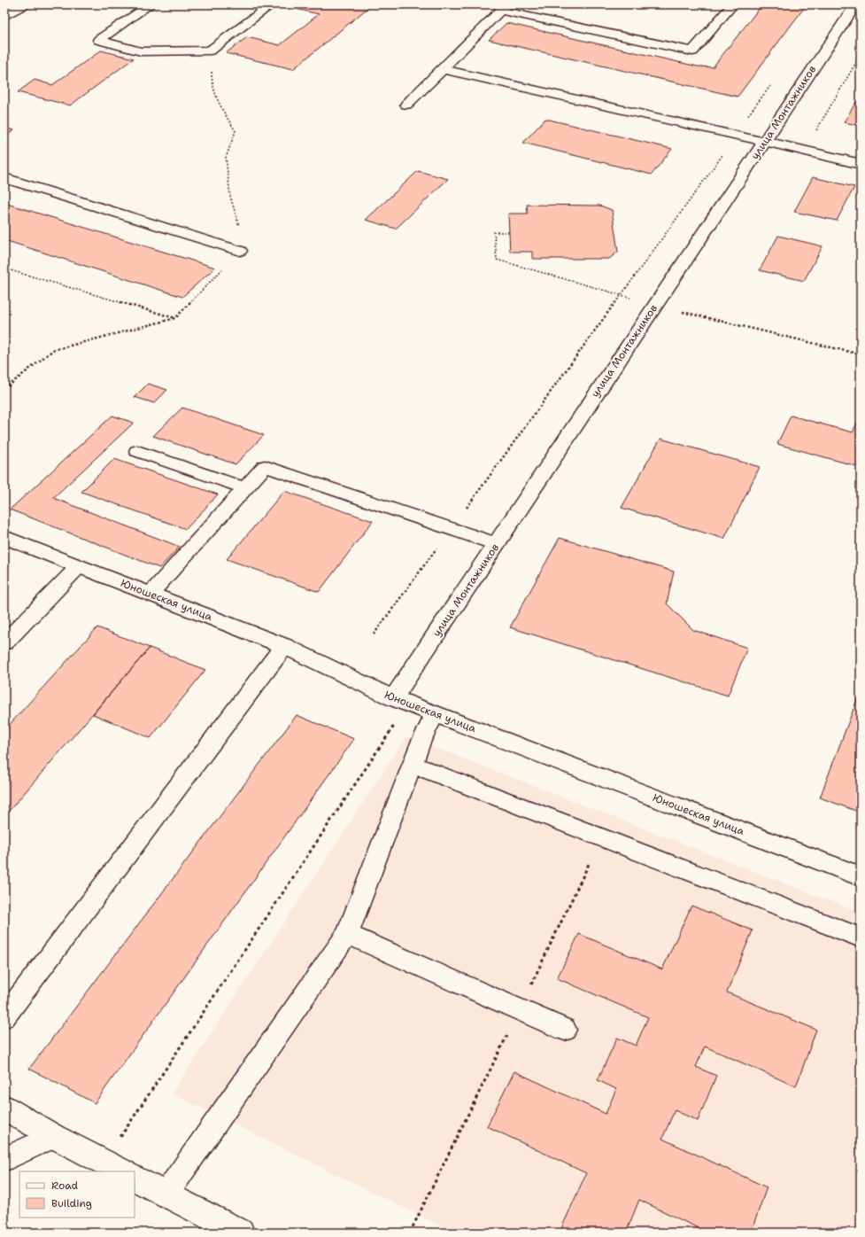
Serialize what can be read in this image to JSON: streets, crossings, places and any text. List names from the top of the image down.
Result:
{
  "streets": {
    "street": ["улица Монтажников", "Юношеская улица"]
  },
  "crossings": [
    ["улица Монтажников", "Юношеская улица"]
  ],
  "legend": ["Road", "Building"]
}
